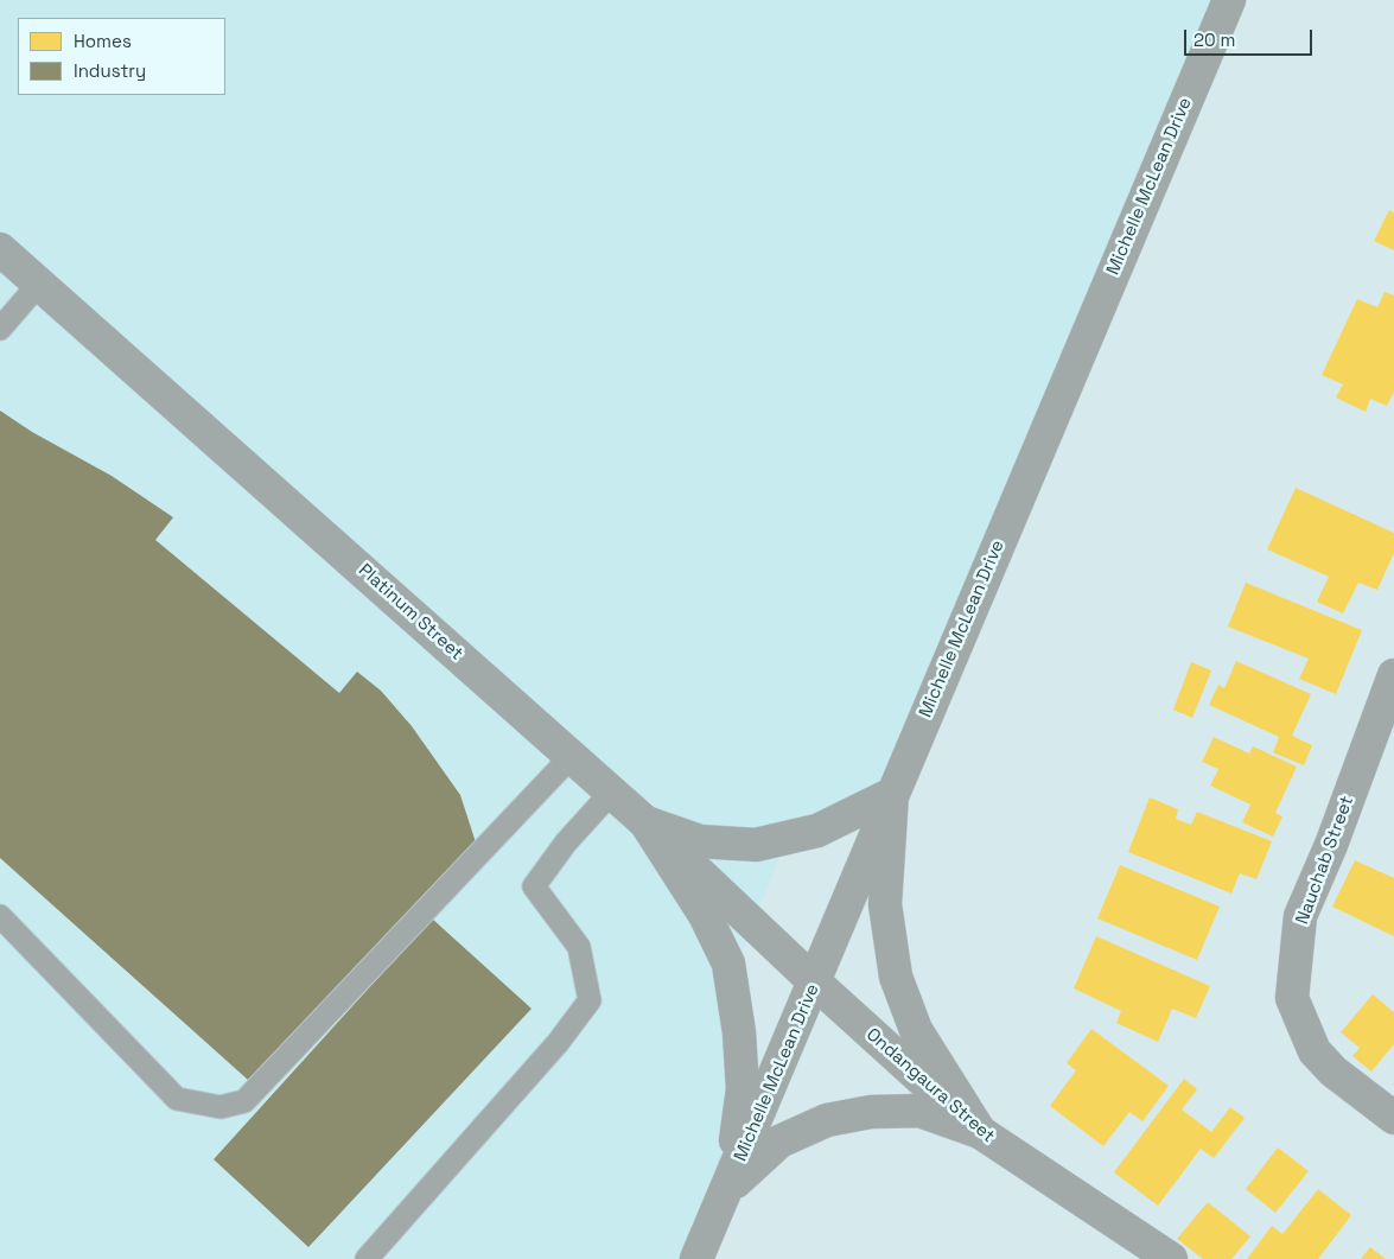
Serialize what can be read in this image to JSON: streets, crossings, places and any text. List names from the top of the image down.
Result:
{
  "streets": {
    "street": [
      "Michelle McLean Drive",
      "Platinum Street",
      "Nauchab Street",
      "Ondangaura Street"
    ]
  },
  "crossings": [
    ["Michelle McLean Drive", "Platinum Street"],
    ["Michelle McLean Drive", "Ondangaura Street"],
    ["Platinum Street", "Ondangaura Street"]
  ],
  "legend": ["Homes", "Industry"],
  "scale_bar": "20 m"
}
